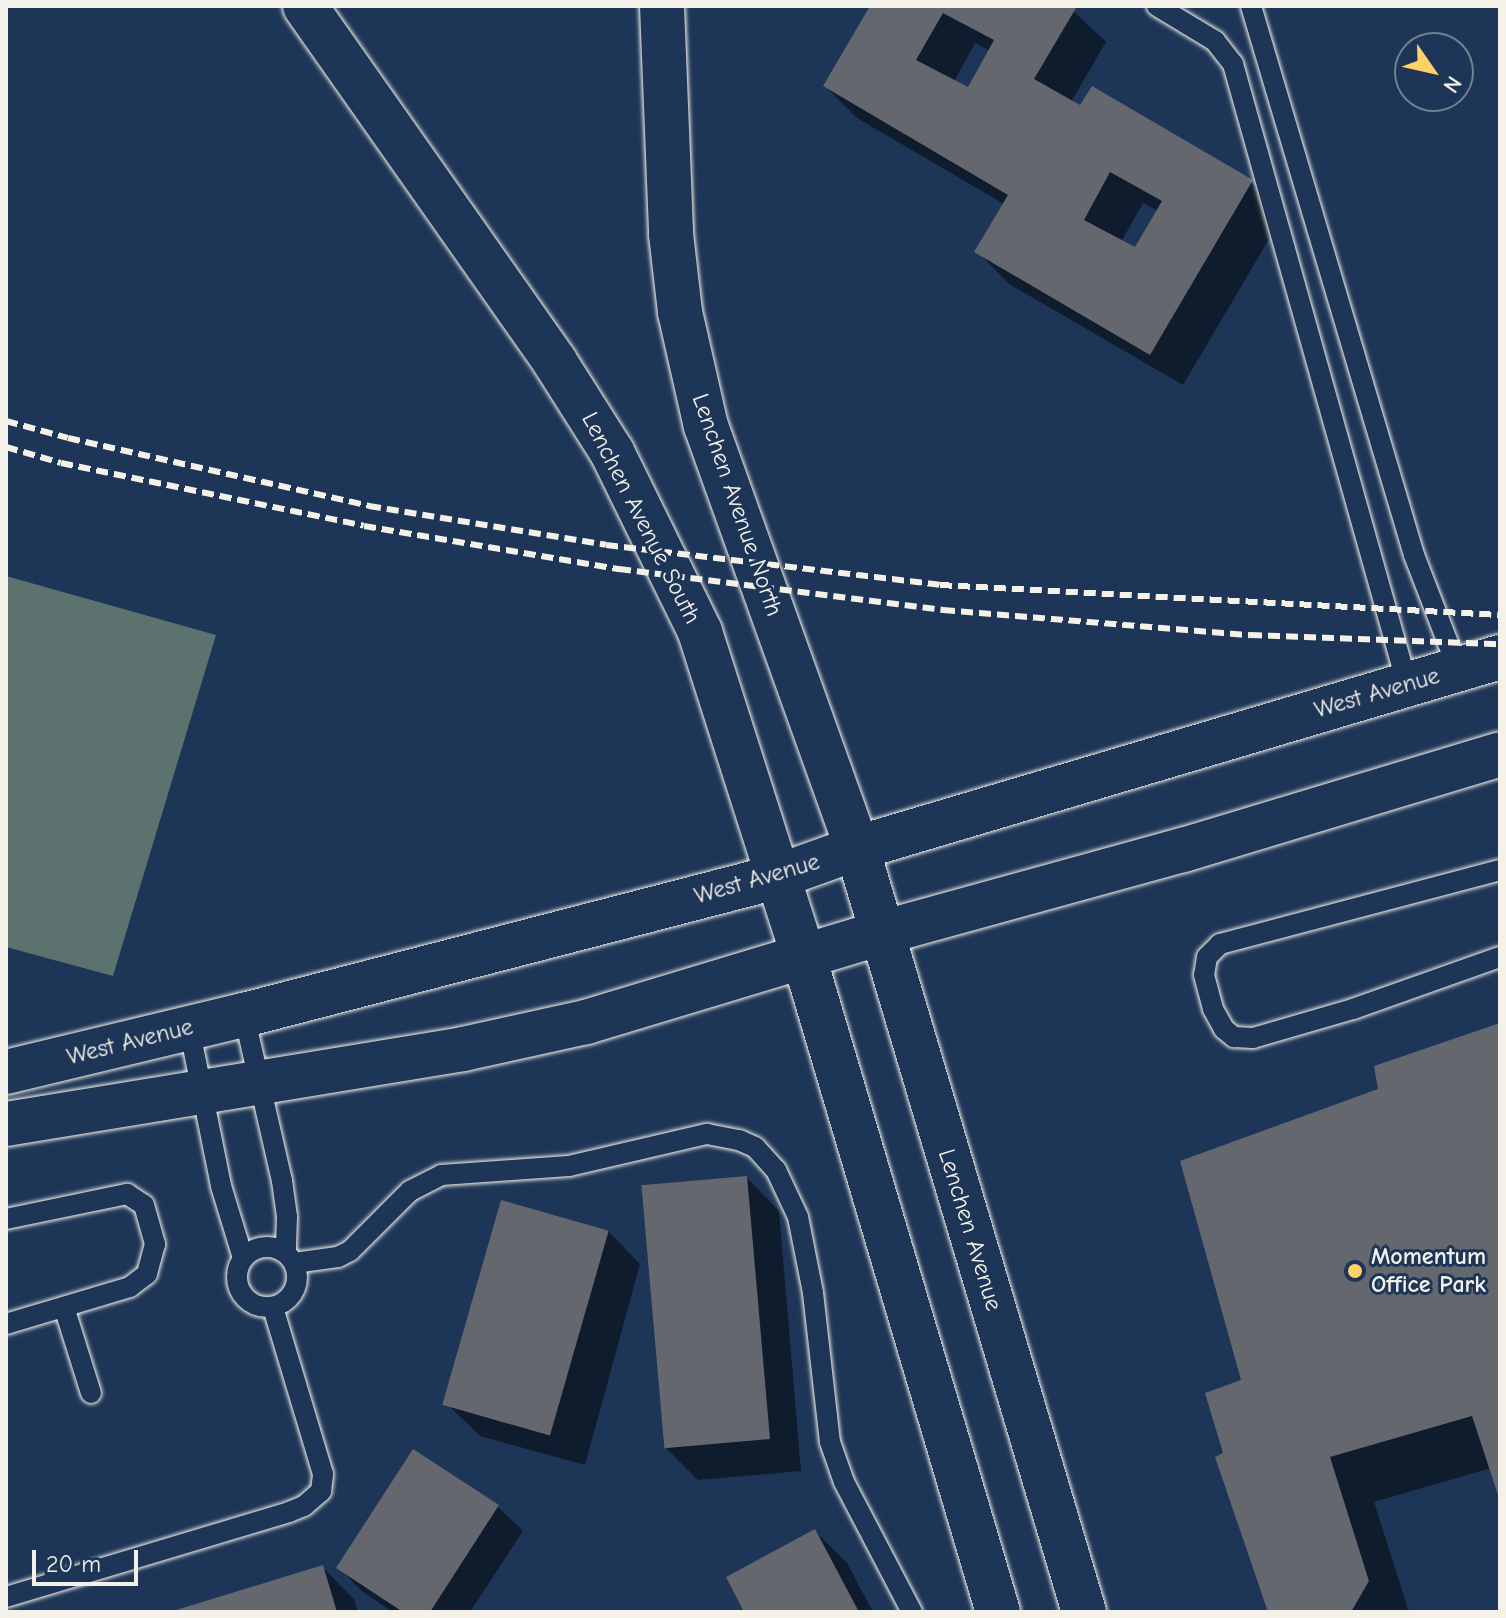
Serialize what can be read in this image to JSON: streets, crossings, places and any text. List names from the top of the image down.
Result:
{
  "streets": {
    "main road": [
      "Lenchen Avenue North",
      "Lenchen Avenue South",
      "West Avenue",
      "Lenchen Avenue"
    ]
  },
  "crossings": [
    ["Lenchen Avenue North", "West Avenue"],
    ["Lenchen Avenue North", "Lenchen Avenue"],
    ["Lenchen Avenue South", "West Avenue"],
    ["West Avenue", "Lenchen Avenue"]
  ],
  "places": ["Momentum Office Park"],
  "scale_bar": "20 m",
  "north": "bottom right"
}
